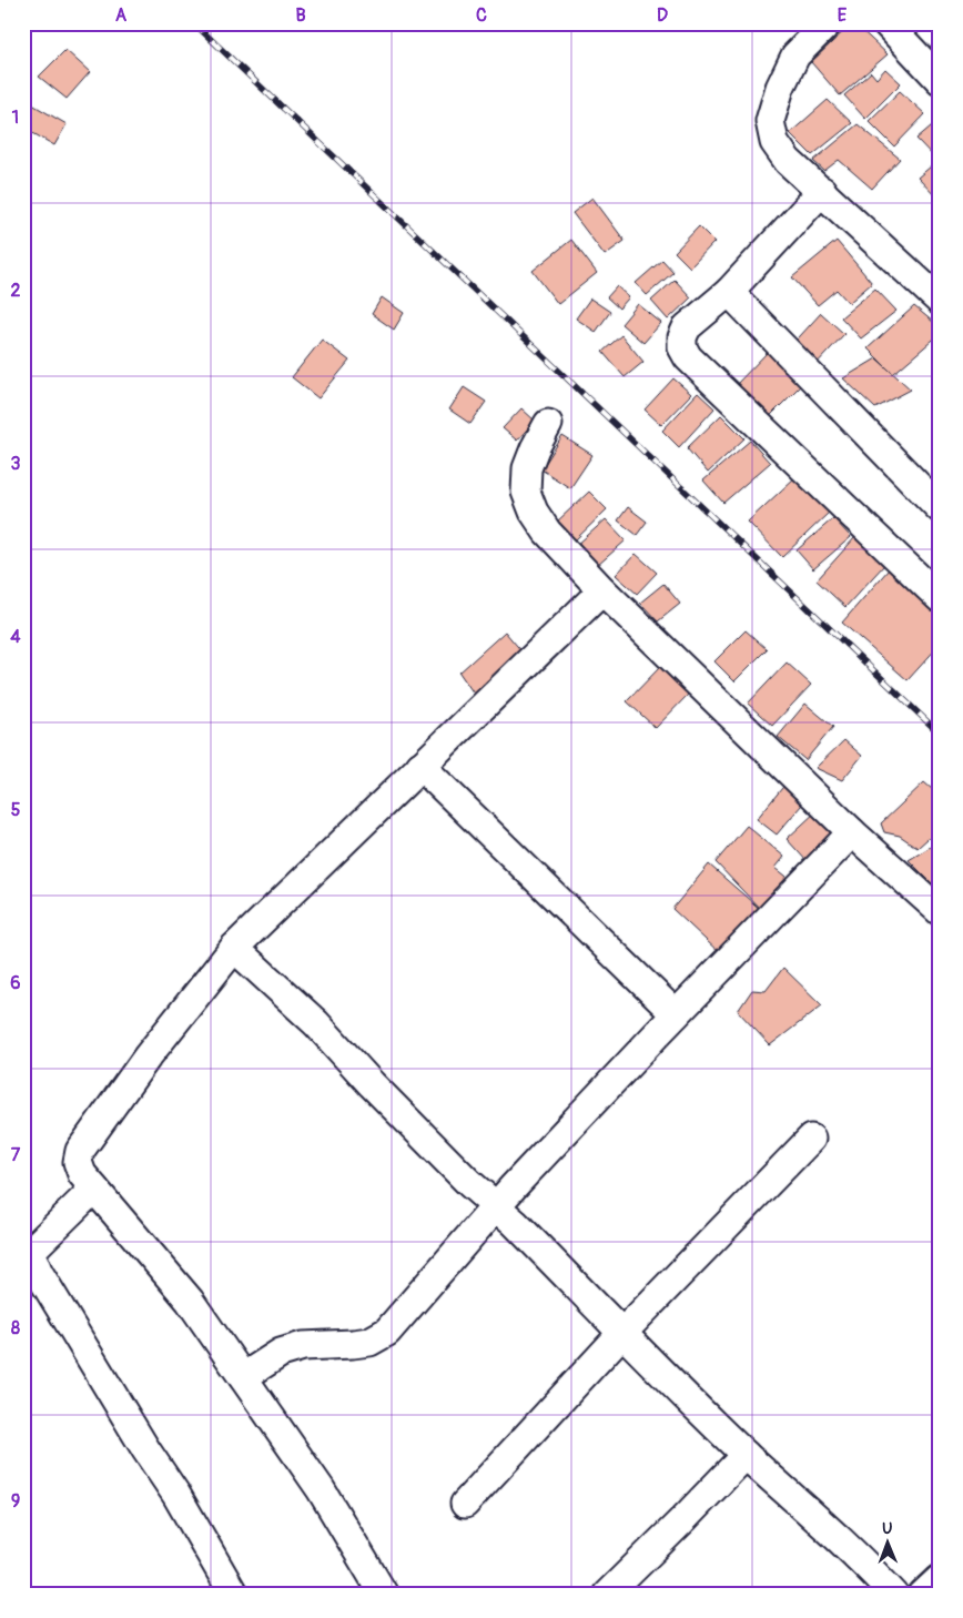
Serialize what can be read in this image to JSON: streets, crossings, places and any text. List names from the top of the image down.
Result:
{
  "north": "top",
  "grid": {
    "columns": [
      "A",
      "B",
      "C",
      "D",
      "E"
    ],
    "rows": [
      "1",
      "2",
      "3",
      "4",
      "5",
      "6",
      "7",
      "8",
      "9"
    ]
  }
}
